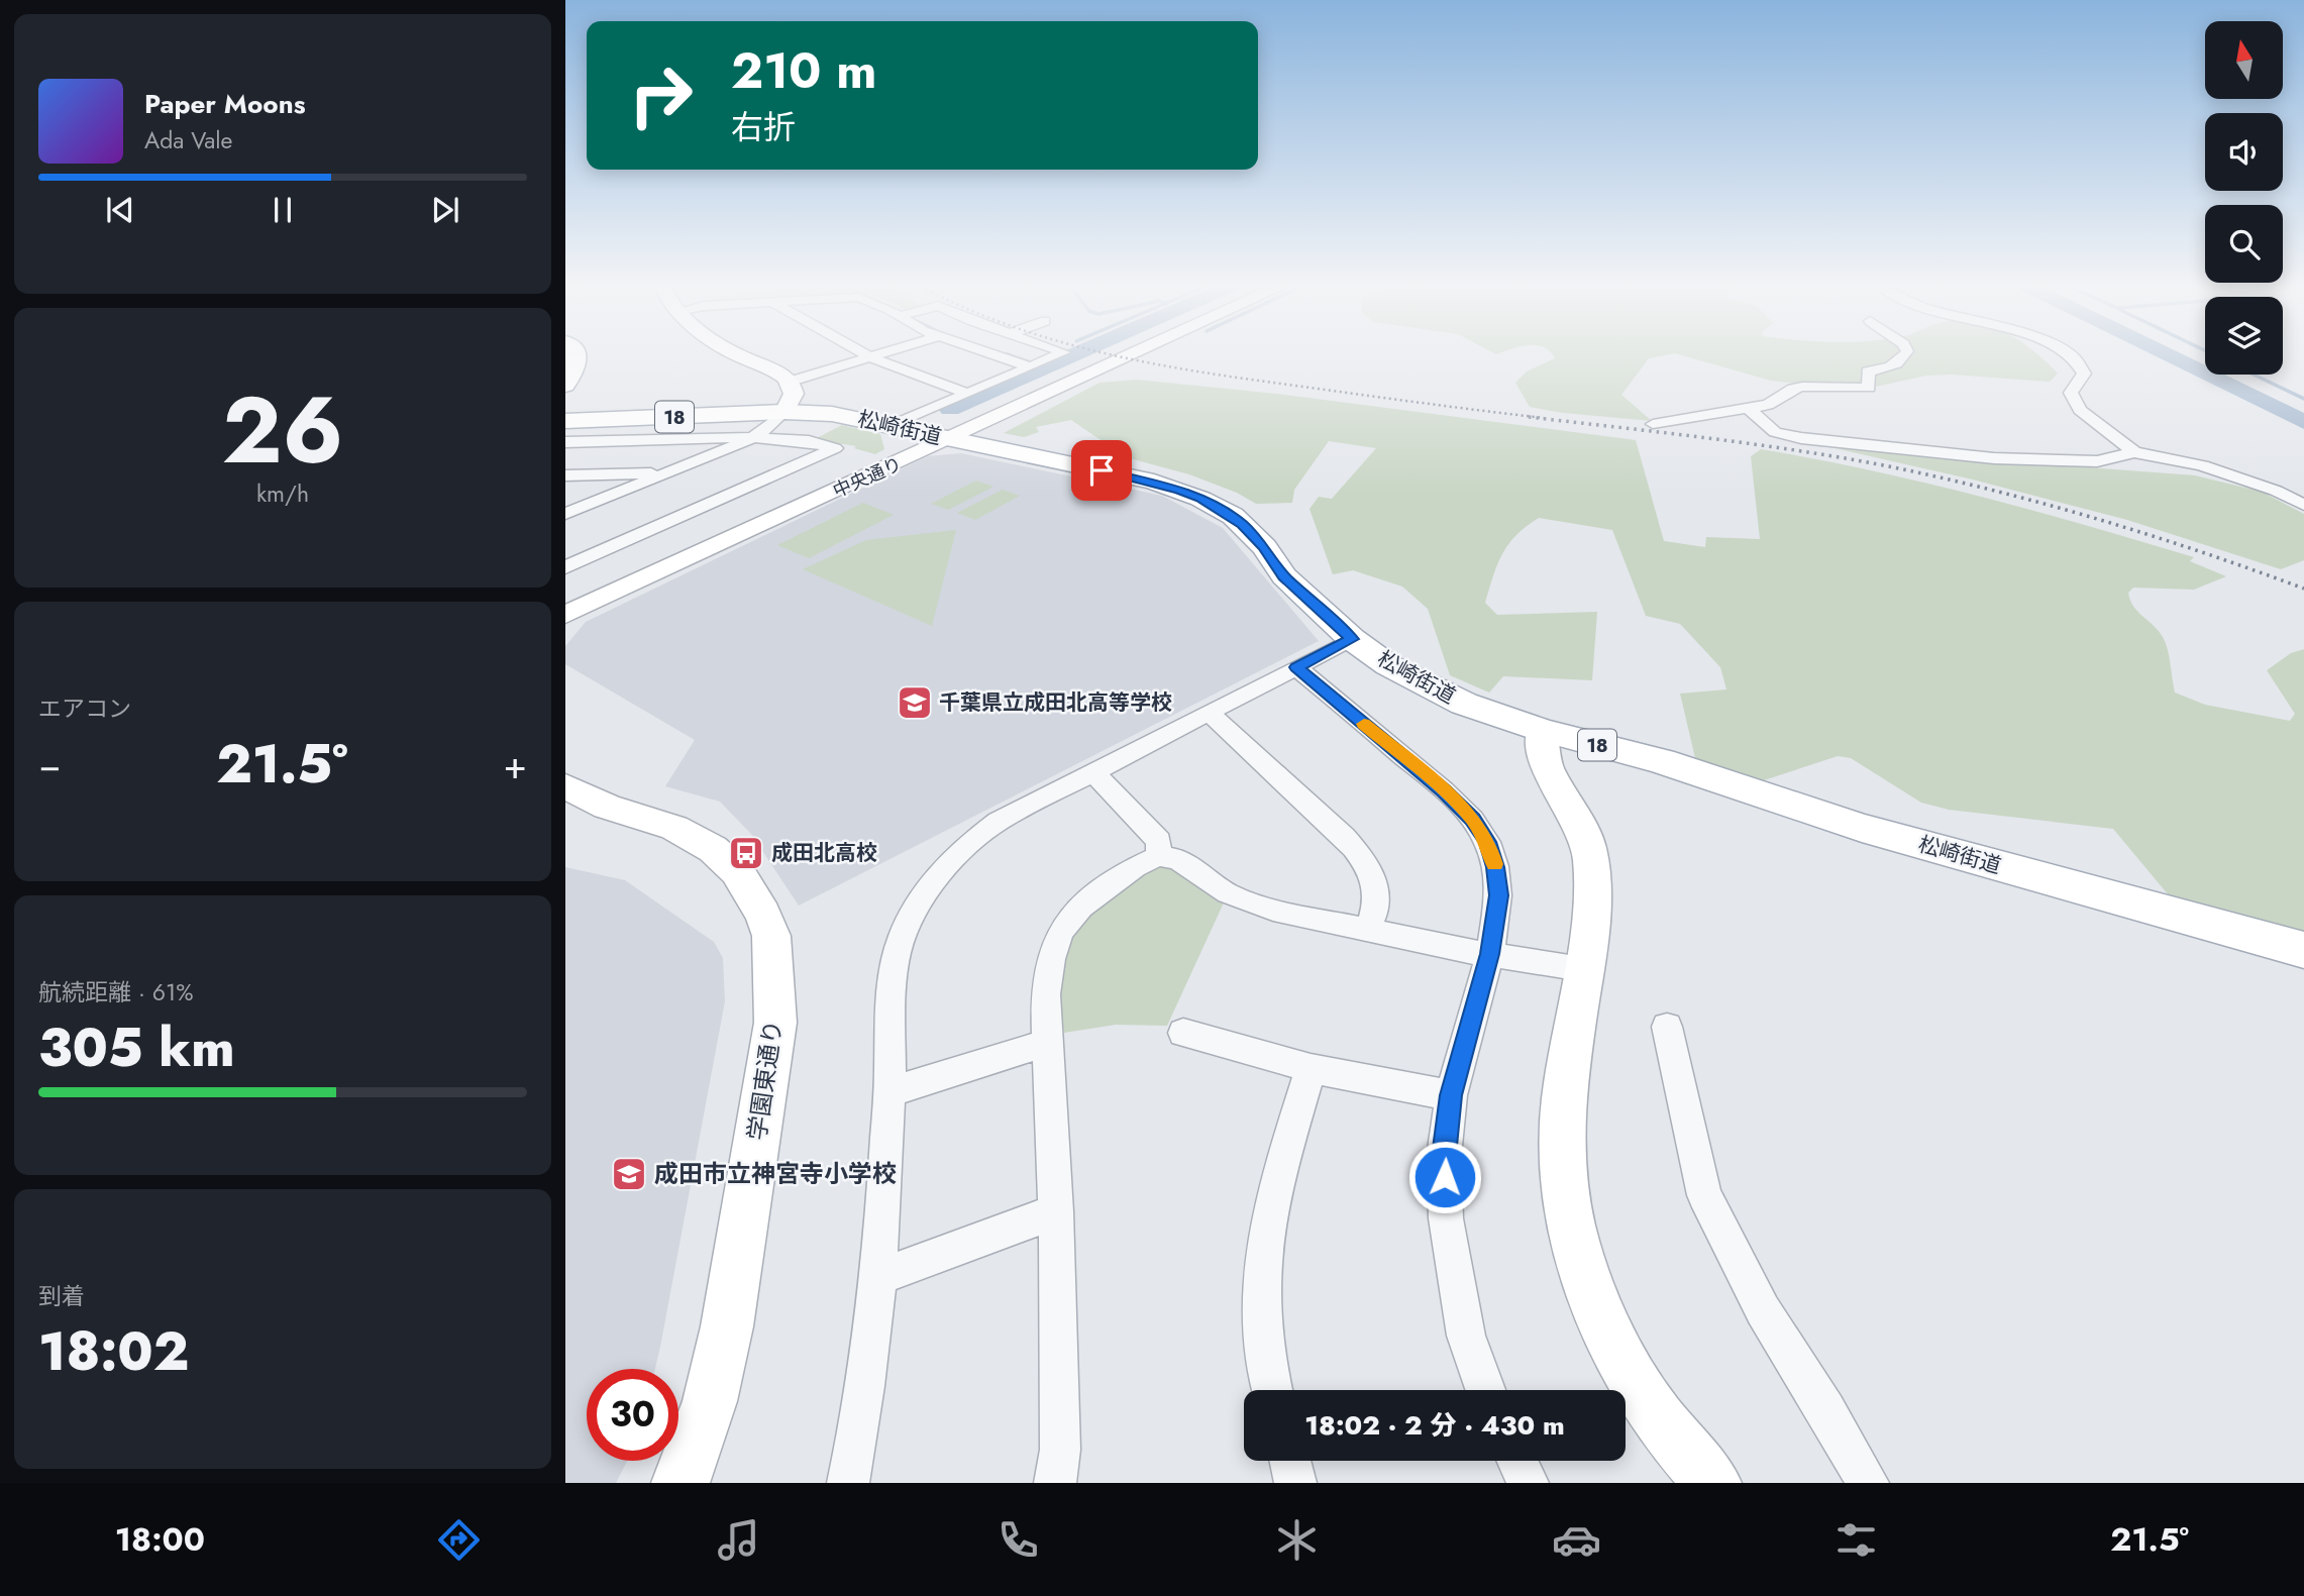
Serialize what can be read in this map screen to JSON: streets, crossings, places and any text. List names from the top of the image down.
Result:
{
  "streets": {
    "main road": ["18", "松崎街道"],
    "street": ["中央通り", "学園東通り"]
  },
  "crossings": [
    ["松崎街道", "中央通り"]
  ],
  "places": {
    "school or university": ["千葉県立成田北高等学校", "成田市立神宮寺小学校"],
    "bus stop": ["成田北高校"]
  },
  "north": "top",
  "page": {
    "turn": ["210 m", "右折"],
    "song": ["Paper Moons", "Ada Vale"],
    "tile": [
      ["26", "km/h"],
      "エアコン",
      ["航続距離 · 61%", "305 km"],
      ["到着", "18:02"]
    ],
    "heat": ["−", "21.5°", "+"],
    "limit": "30",
    "trip": "18:02 · 2 分 · 430 m",
    "tabs": ["18:00", "21.5°"]
  }
}
